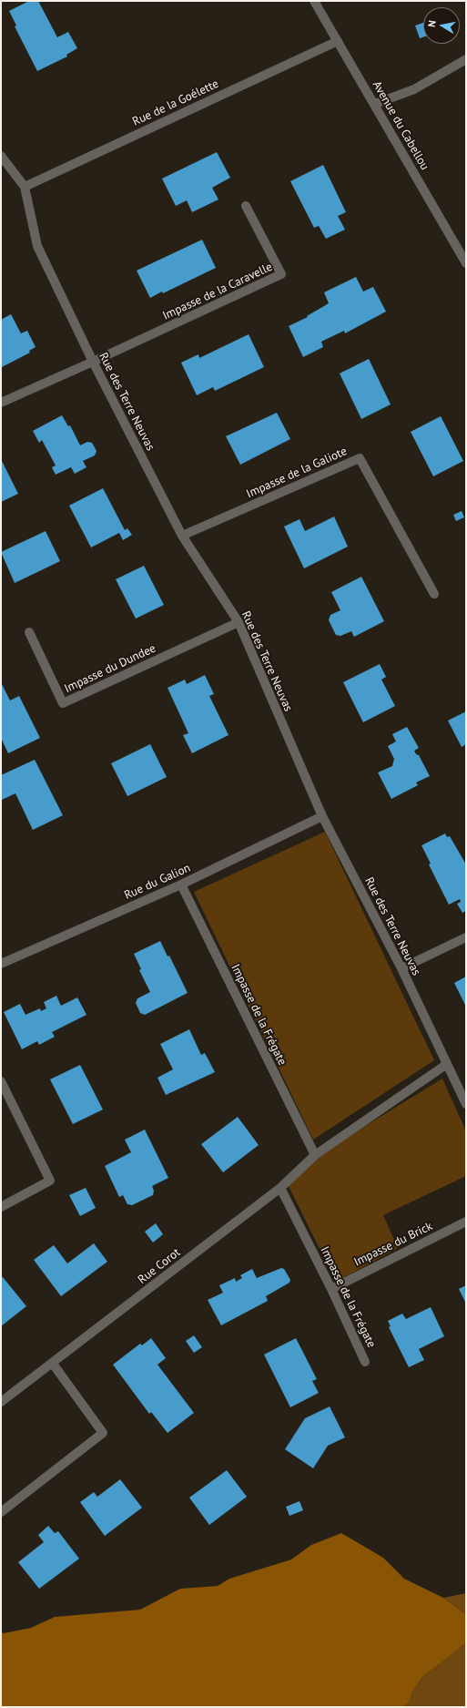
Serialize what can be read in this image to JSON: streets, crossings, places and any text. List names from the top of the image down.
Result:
{
  "streets": {
    "street": [
      "Rue de la Goélette",
      "Avenue du Cabellou",
      "Impasse de la Caravelle",
      "Rue des Terre Neuvas",
      "Impasse de la Galiote",
      "Impasse du Dundee",
      "Rue du Galion",
      "Impasse de la Frégate",
      "Impasse du Brick",
      "Rue Corot"
    ]
  },
  "crossings": [
    ["Rue de la Goélette", "Avenue du Cabellou"],
    ["Rue de la Goélette", "Rue des Terre Neuvas"],
    ["Impasse de la Caravelle", "Rue des Terre Neuvas"],
    ["Rue des Terre Neuvas", "Impasse de la Galiote"],
    ["Rue des Terre Neuvas", "Impasse du Dundee"],
    ["Rue des Terre Neuvas", "Rue du Galion"],
    ["Rue du Galion", "Impasse de la Frégate"],
    ["Impasse de la Frégate", "Impasse du Brick"],
    ["Impasse de la Frégate", "Rue Corot"]
  ],
  "north": "left"
}
